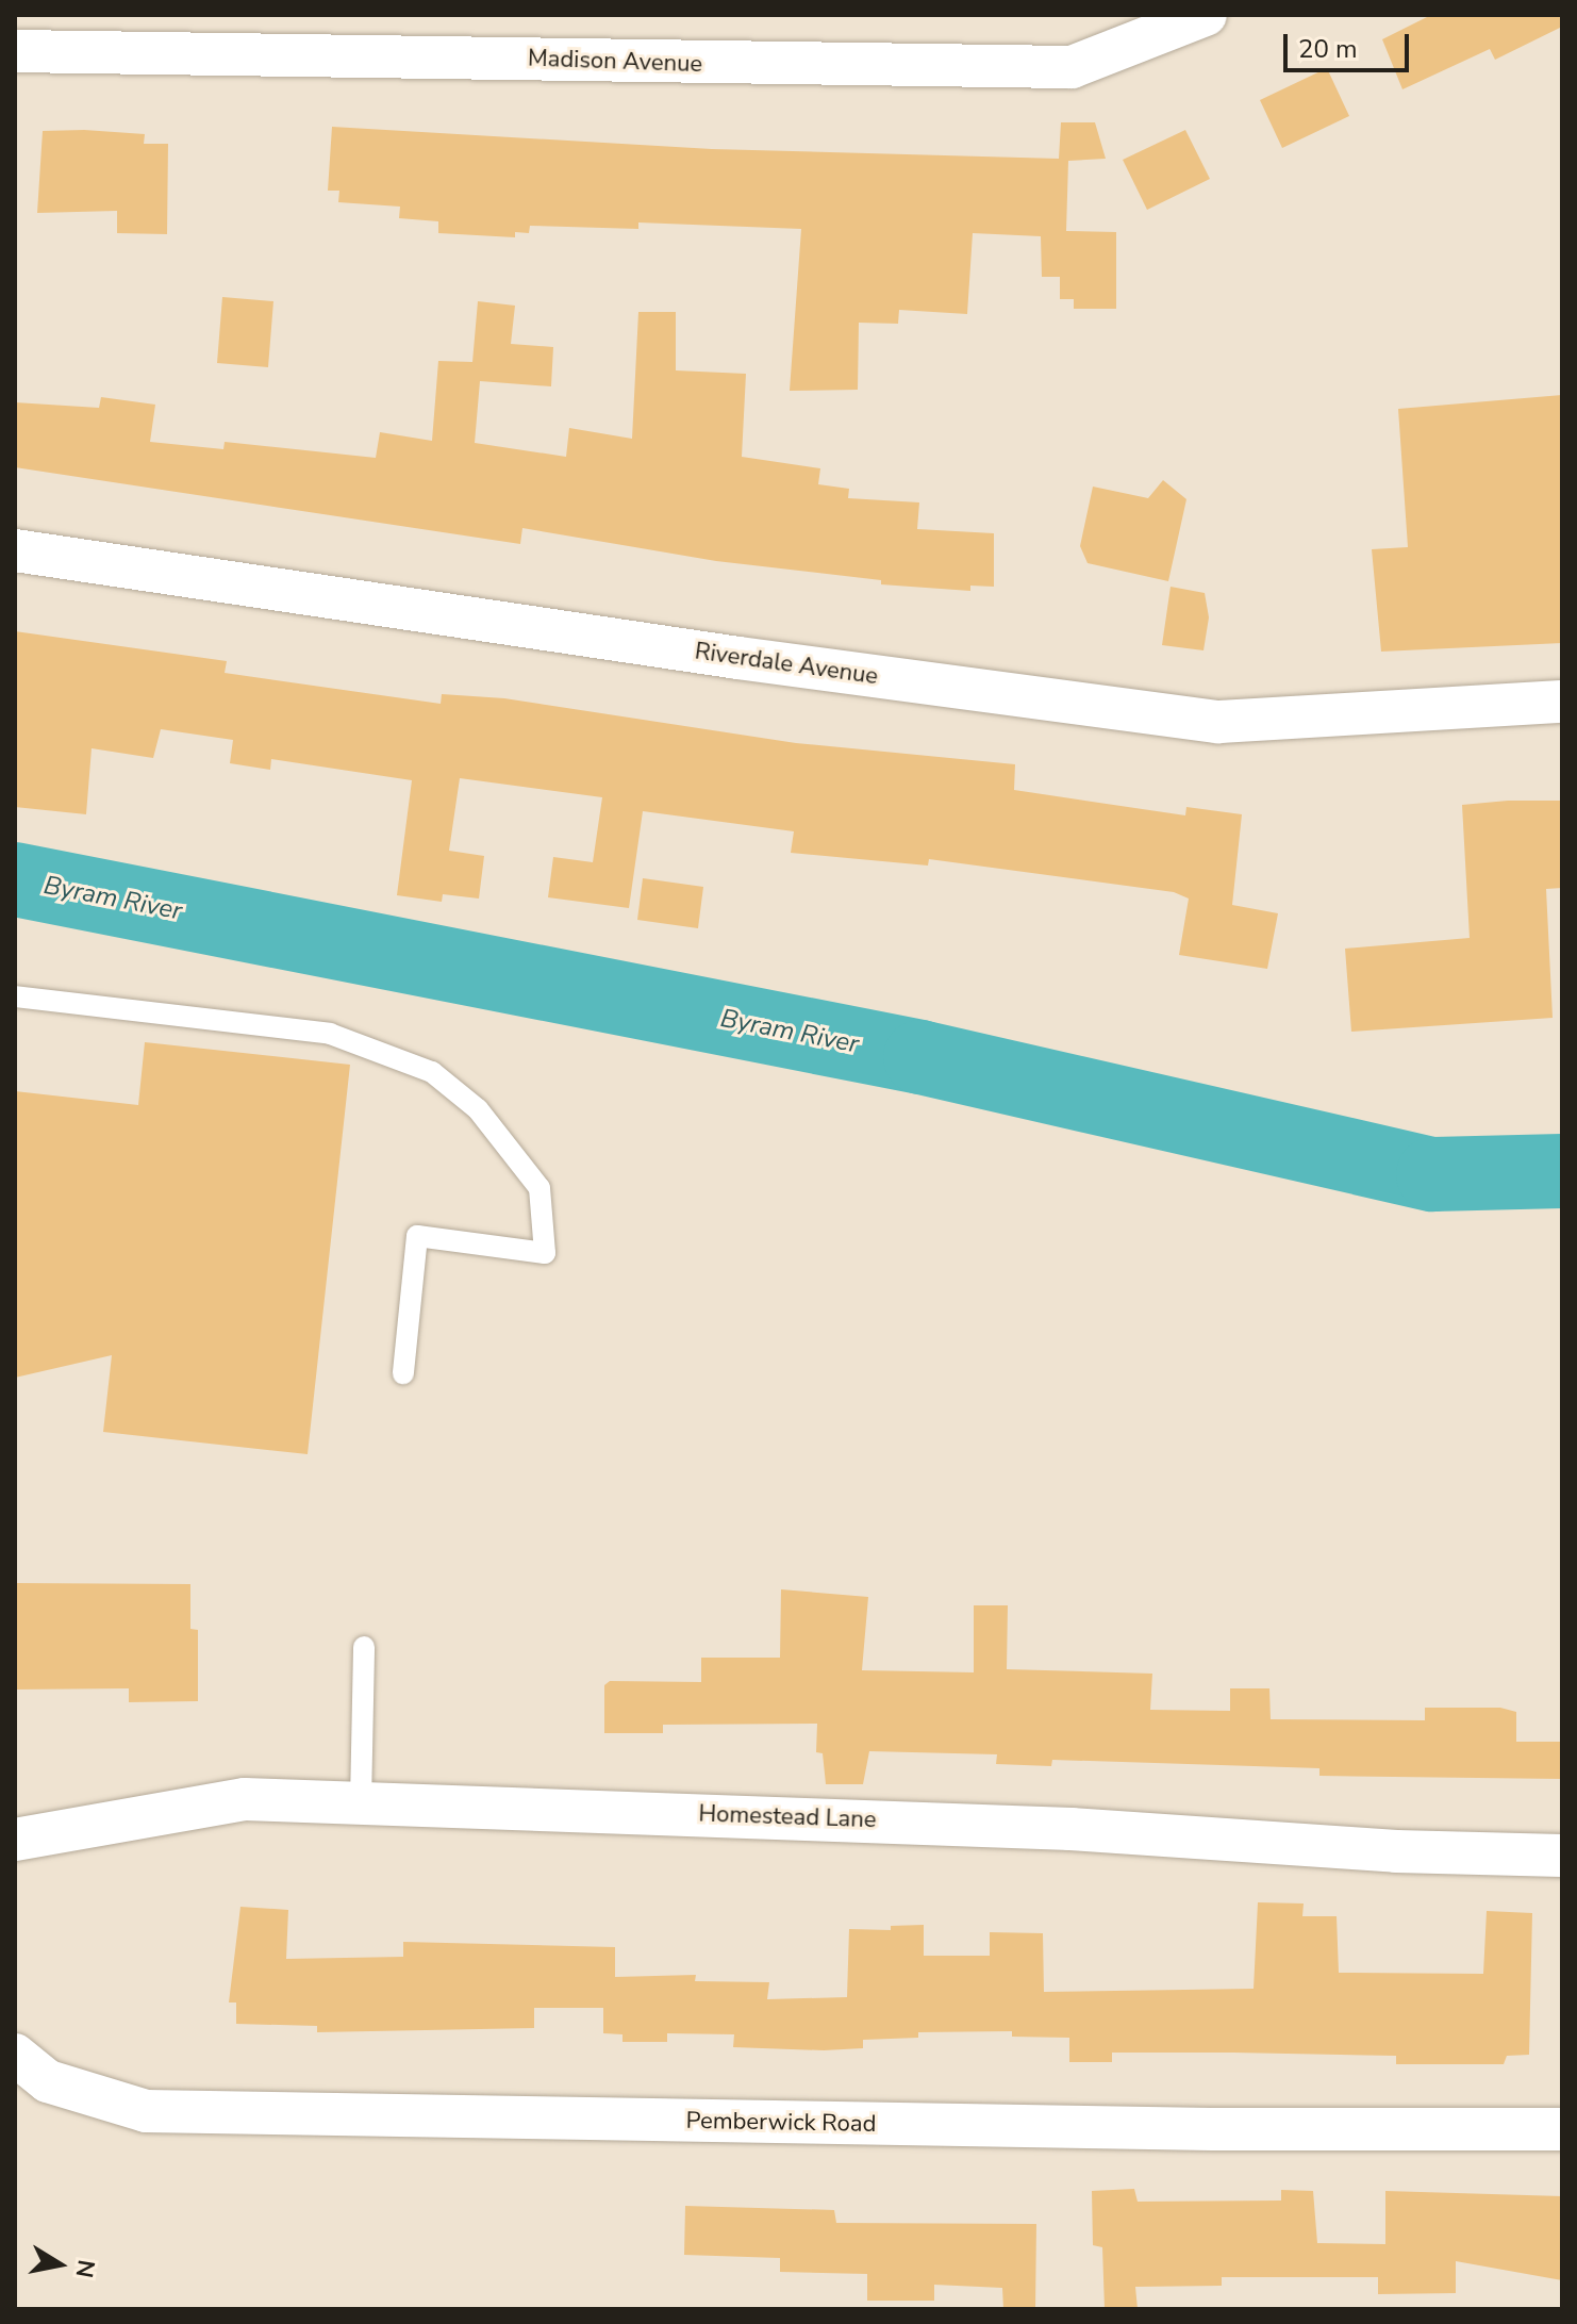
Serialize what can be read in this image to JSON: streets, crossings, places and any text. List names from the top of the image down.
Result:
{
  "streets": {
    "street": [
      "Madison Avenue",
      "Riverdale Avenue",
      "Homestead Lane",
      "Pemberwick Road"
    ]
  },
  "water": ["Byram River"],
  "scale_bar": "20 m",
  "north": "right"
}
